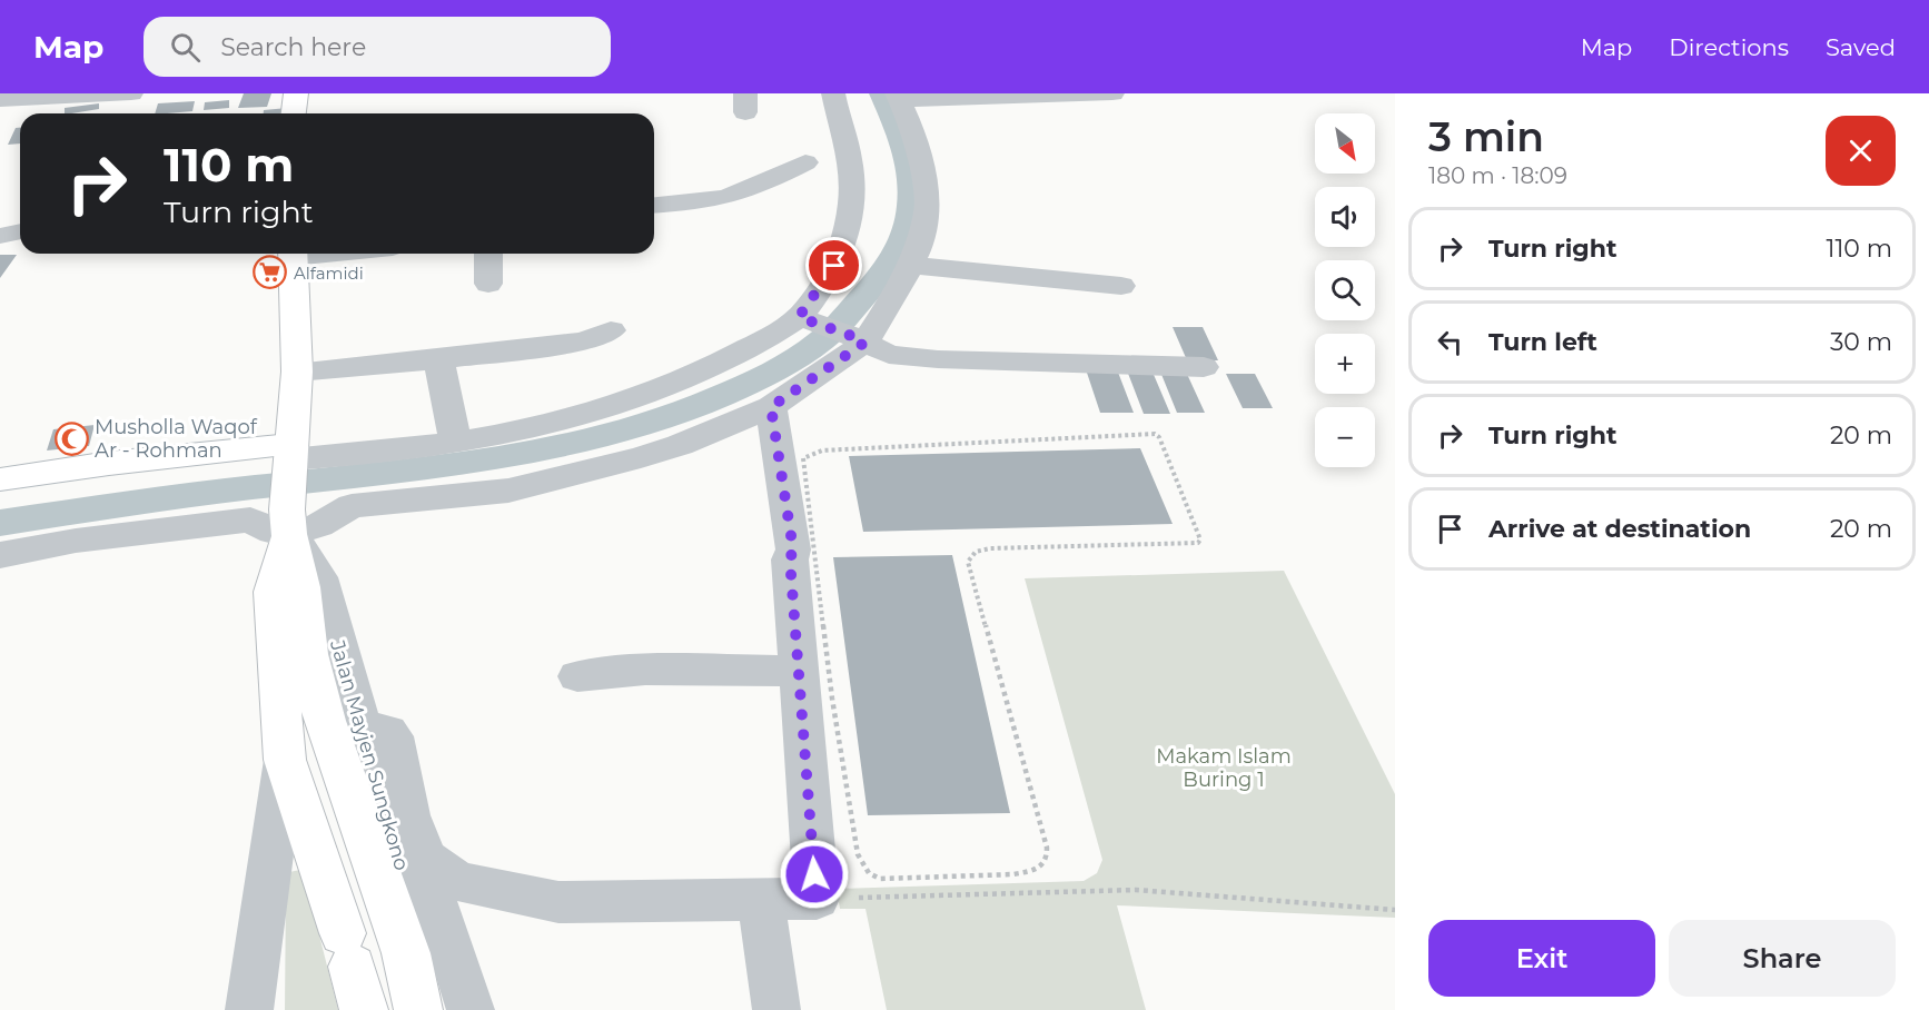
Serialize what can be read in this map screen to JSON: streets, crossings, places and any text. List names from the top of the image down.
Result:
{
  "streets": {
    "street": ["Jalan Mayjen Sungkono"]
  },
  "parks": ["Makam Islam Buring 1"],
  "places": {
    "supermarket": ["Alfamidi"],
    "mosque": ["Musholla Waqof Ar - Rohman"]
  },
  "north": "bottom right",
  "page": {
    "header": "Map",
    "search": "Search here",
    "nav": ["Map", "Directions", "Saved"],
    "heading": ["3 min", "180 m · 18:09"],
    "map_buttons": ["+", "−"],
    "turn": ["110 m", "Turn right"],
    "list": [
      {
        "name": "Turn right",
        "value": "110 m"
      },
      {
        "name": "Turn left",
        "value": "30 m"
      },
      {
        "name": "Turn right",
        "value": "20 m"
      },
      {
        "name": "Arrive at destination",
        "value": "20 m"
      }
    ],
    "buttons": ["Exit", "Share"]
  }
}
